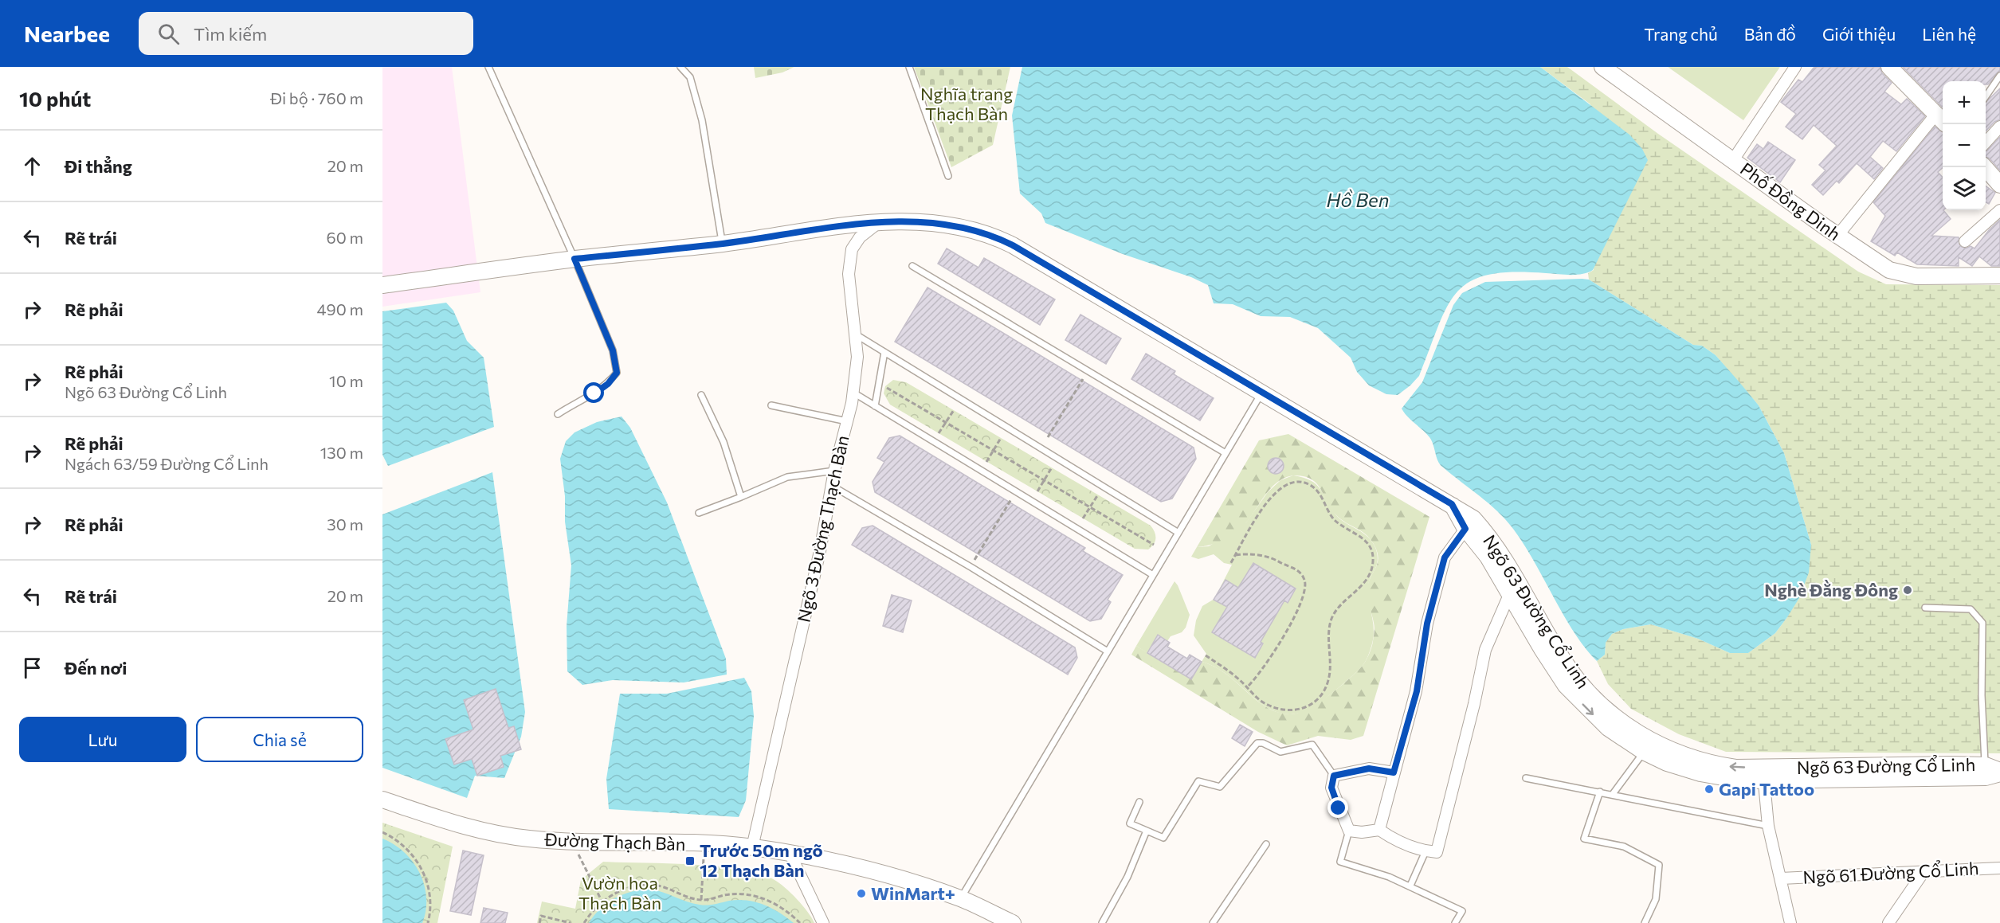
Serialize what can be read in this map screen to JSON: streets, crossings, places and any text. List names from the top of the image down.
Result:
{
  "streets": {
    "street": [
      "Phố Đồng Dinh",
      "Ngõ 3 Đường Thạch Bàn",
      "Ngõ 63 Đường Cổ Linh",
      "Đường Thạch Bàn",
      "Ngõ 61 Đường Cổ Linh"
    ]
  },
  "crossings": [
    ["Ngõ 3 Đường Thạch Bàn", "Ngõ 63 Đường Cổ Linh"],
    ["Ngõ 3 Đường Thạch Bàn", "Đường Thạch Bàn"]
  ],
  "water": ["Hồ Ben"],
  "parks": ["Nghĩa trang Thạch Bàn", "Vườn hoa Thạch Bàn"],
  "places": {
    "other": ["Nghè Đằng Đông", "Gapi Tattoo", "WinMart+"],
    "transit": ["Trước 50m ngõ 12 Thạch Bàn"]
  },
  "page": {
    "header": "Nearbee",
    "search": "Tìm kiếm",
    "nav": [
      "Trang chủ",
      "Bản đồ",
      "Giới thiệu",
      "Liên hệ"
    ],
    "heading": ["10 phút", "Đi bộ · 760 m"],
    "map_buttons": ["+", "−"],
    "list": [
      ["Đi thẳng", "20 m"],
      ["Rẽ trái", "60 m"],
      ["Rẽ phải", "490 m"],
      ["Rẽ phải", "Ngõ 63 Đường Cổ Linh", "10 m"],
      ["Rẽ phải", "Ngách 63/59 Đường Cổ Linh", "130 m"],
      ["Rẽ phải", "30 m"],
      ["Rẽ trái", "20 m"],
      "Đến nơi"
    ],
    "buttons": ["Lưu", "Chia sẻ"]
  }
}
